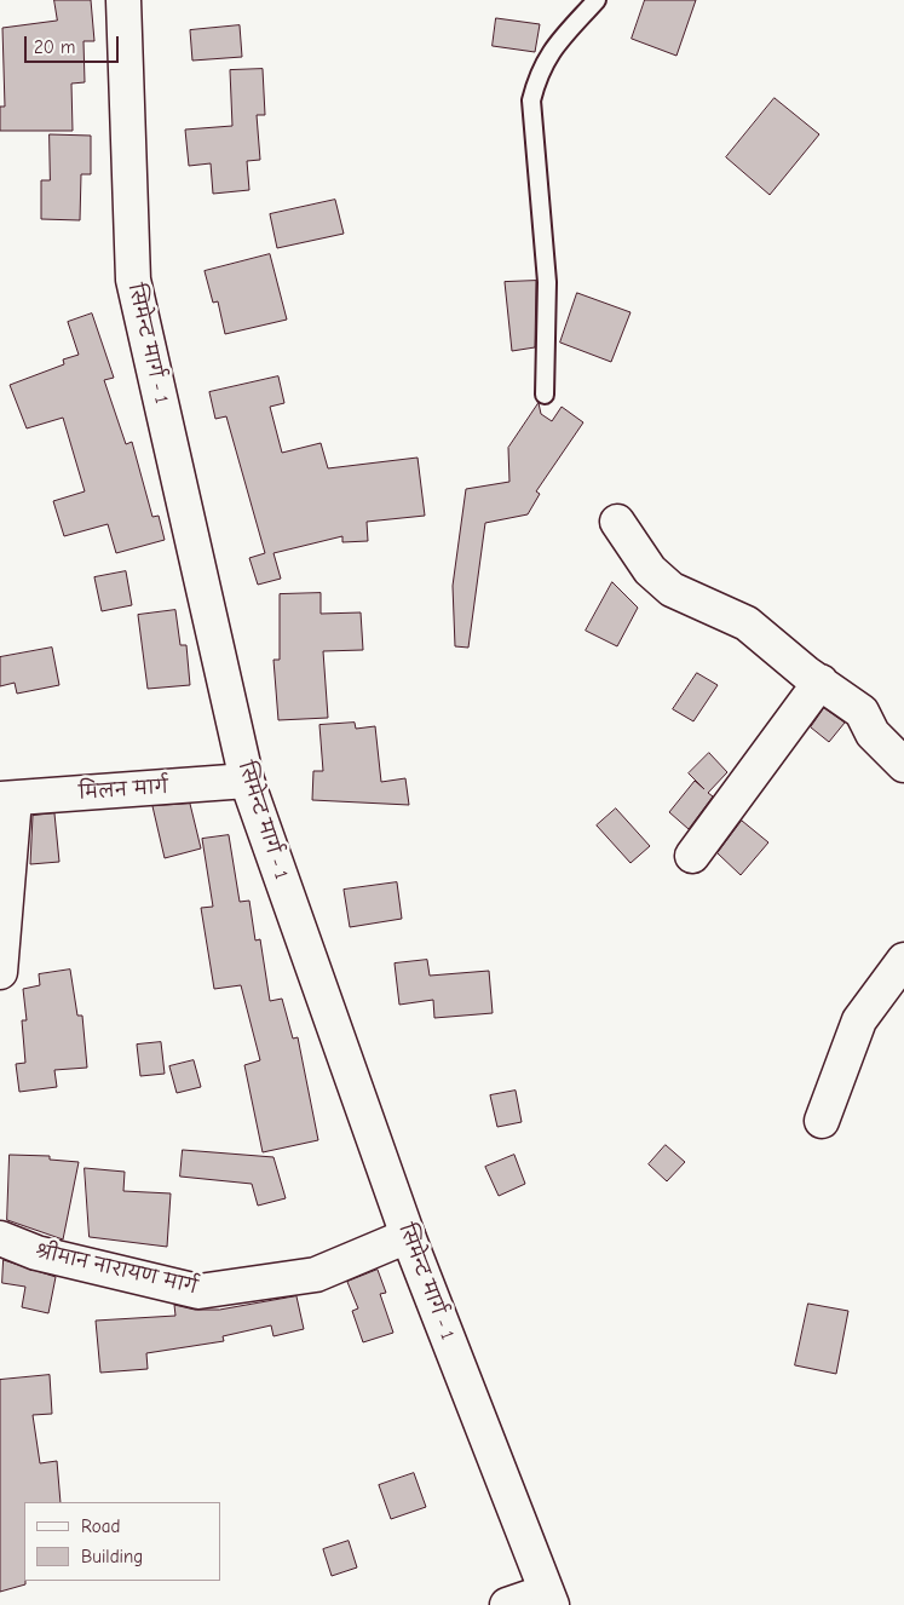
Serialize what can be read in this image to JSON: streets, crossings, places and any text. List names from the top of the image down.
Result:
{
  "streets": {
    "street": ["सिमेन्ट मार्ग - 1", "मिलन मार्ग", "श्रीमान नारायण मार्ग"]
  },
  "crossings": [
    ["सिमेन्ट मार्ग - 1", "मिलन मार्ग"],
    ["सिमेन्ट मार्ग - 1", "श्रीमान नारायण मार्ग"]
  ],
  "legend": ["Road", "Building"],
  "scale_bar": "20 m"
}
